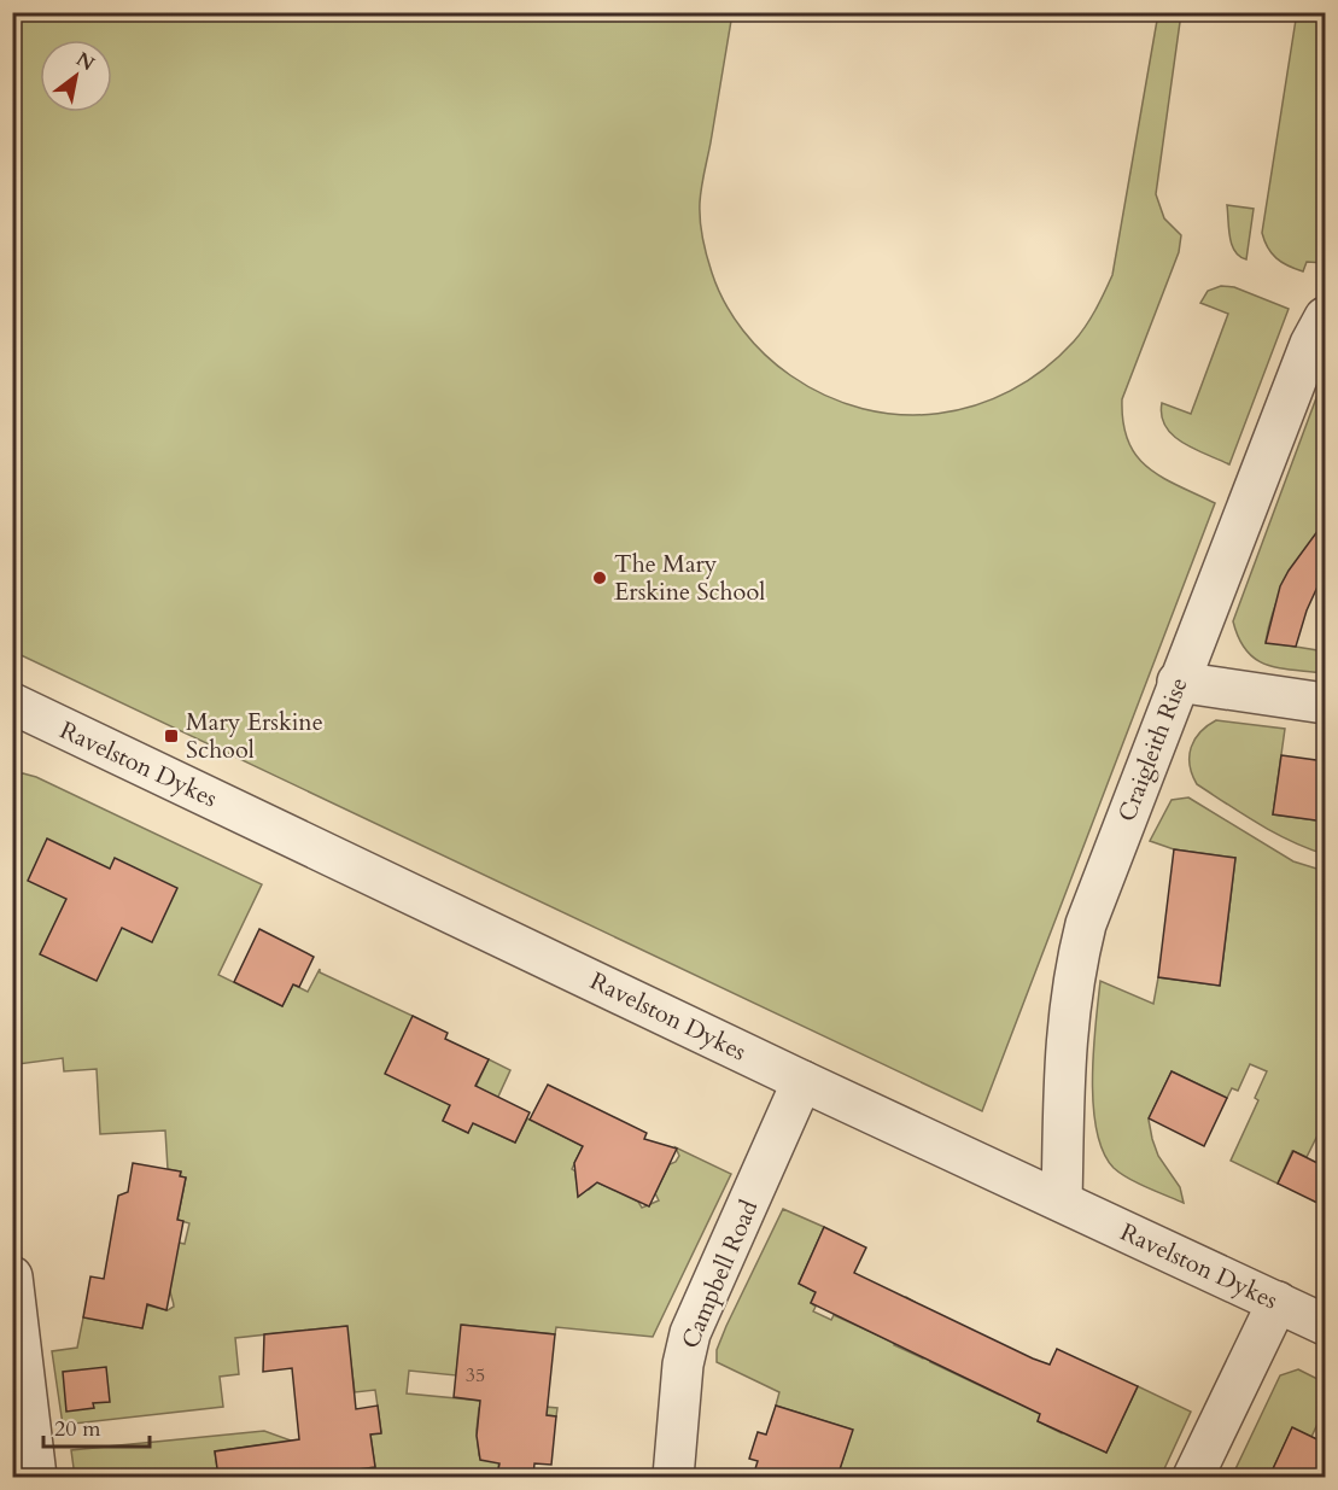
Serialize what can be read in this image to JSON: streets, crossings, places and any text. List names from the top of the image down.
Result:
{
  "streets": {
    "street": ["Craigleith Rise", "Ravelston Dykes", "Campbell Road"]
  },
  "crossings": [
    ["Craigleith Rise", "Ravelston Dykes"],
    ["Ravelston Dykes", "Campbell Road"]
  ],
  "places": {
    "other": ["The Mary Erskine School"],
    "transit": ["Mary Erskine School"]
  },
  "house_numbers": ["35"],
  "scale_bar": "20 m",
  "north": "top right"
}
